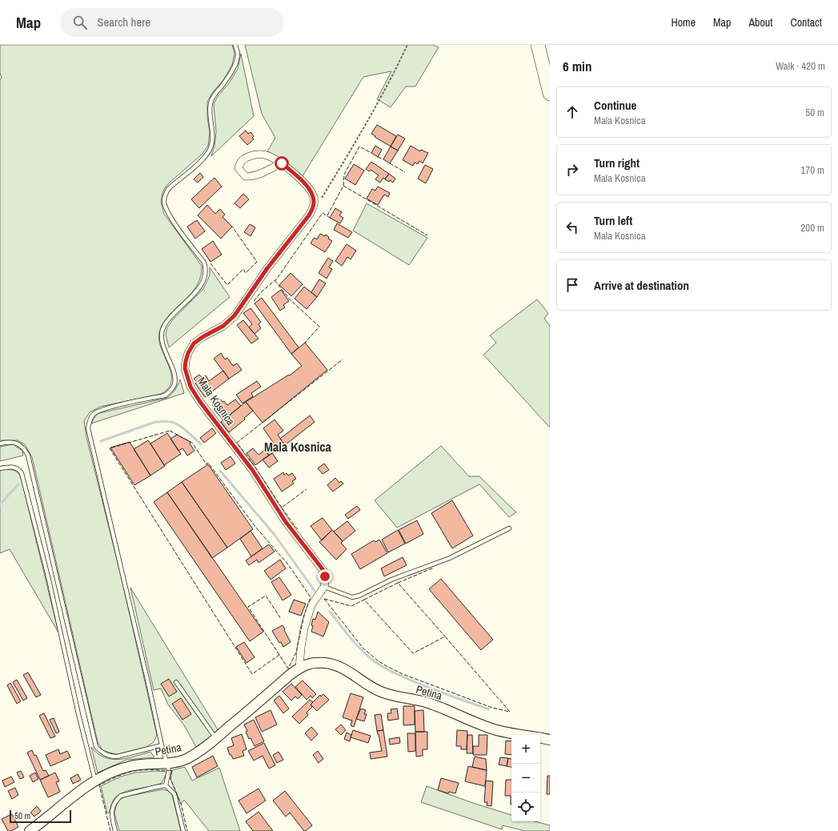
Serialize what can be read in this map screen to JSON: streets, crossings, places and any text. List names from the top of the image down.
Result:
{
  "streets": {
    "street": ["Mala Kosnica", "Petina"]
  },
  "districts": ["Mala Kosnica"],
  "scale_bar": "50 m",
  "page": {
    "header": "Map",
    "search": "Search here",
    "nav": [
      "Home",
      "Map",
      "About",
      "Contact"
    ],
    "heading": ["6 min", "Walk · 420 m"],
    "list": [
      ["Continue", "Mala Kosnica", "50 m"],
      ["Turn right", "Mala Kosnica", "170 m"],
      ["Turn left", "Mala Kosnica", "200 m"],
      "Arrive at destination"
    ],
    "map_buttons": ["+", "−"],
    "scale": "50 m"
  }
}
